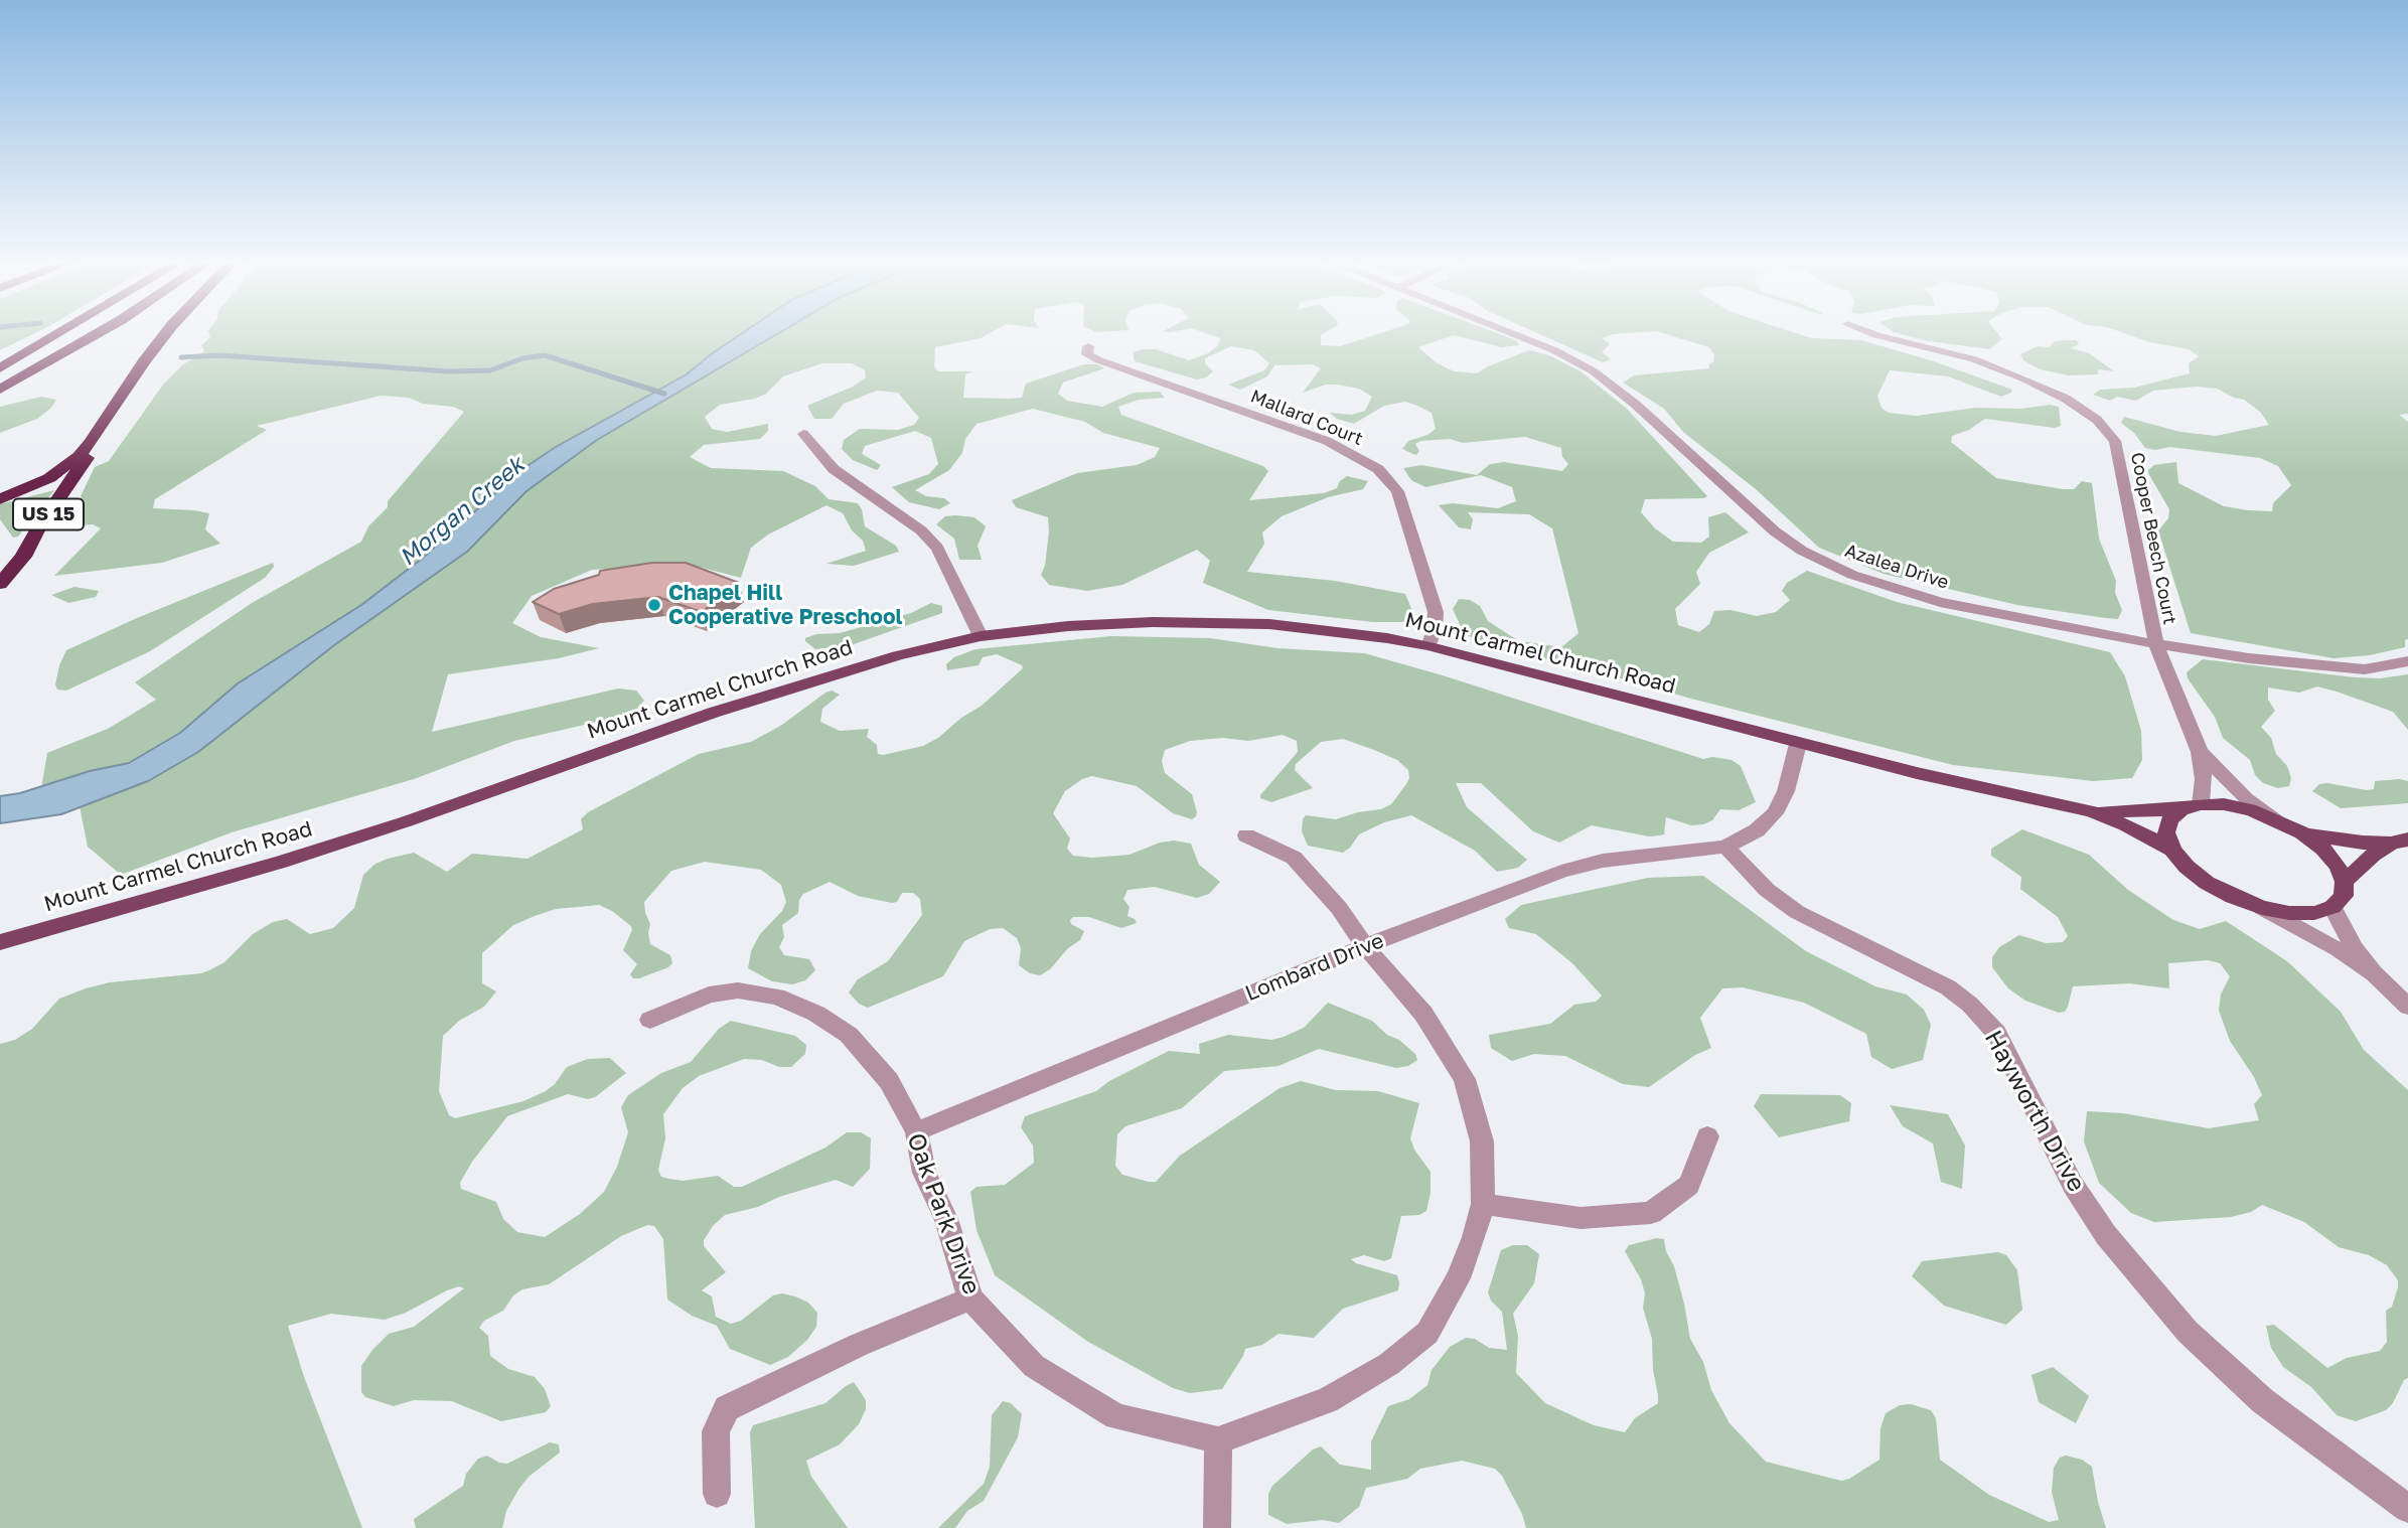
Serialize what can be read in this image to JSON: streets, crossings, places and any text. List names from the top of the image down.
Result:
{
  "streets": {
    "highway": ["US 15"],
    "main road": ["Mount Carmel Church Road"],
    "street": [
      "Mallard Court",
      "Cooper Beech Court",
      "Azalea Drive",
      "Lombard Drive",
      "Hayworth Drive",
      "Oak Park Drive"
    ]
  },
  "crossings": [
    ["Mallard Court", "Mount Carmel Church Road"],
    ["Cooper Beech Court", "Azalea Drive"],
    ["Lombard Drive", "Hayworth Drive"],
    ["Lombard Drive", "Oak Park Drive"]
  ],
  "water": ["Morgan Creek"],
  "places": ["Chapel Hill Cooperative Preschool"]
}
